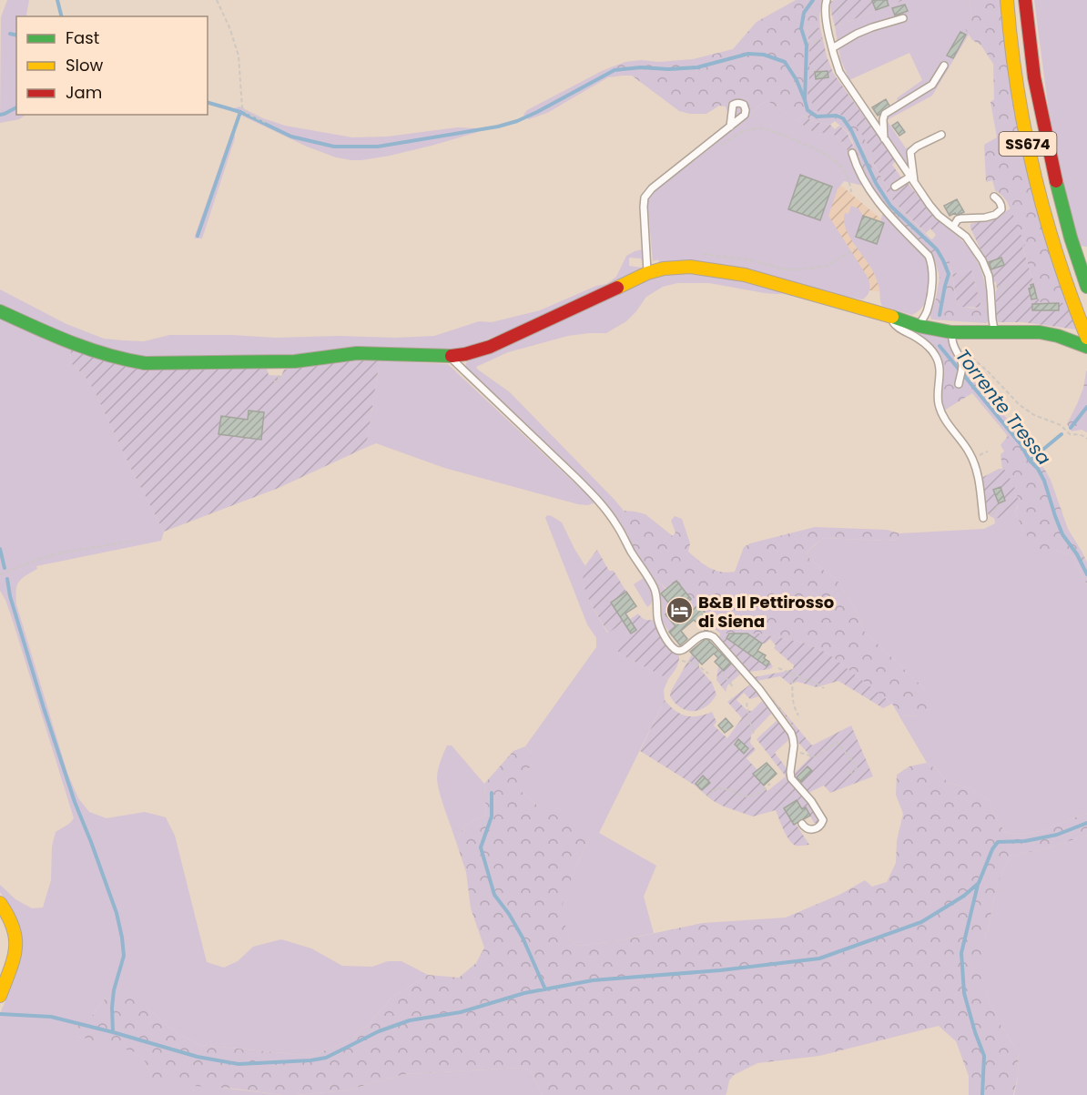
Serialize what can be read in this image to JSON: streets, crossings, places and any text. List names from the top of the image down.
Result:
{
  "streets": {
    "main road": ["SS674"]
  },
  "water": ["Torrente Tressa"],
  "places": {
    "hotel": ["B&B Il Pettirosso di Siena"]
  },
  "legend": ["Fast", "Slow", "Jam"]
}
